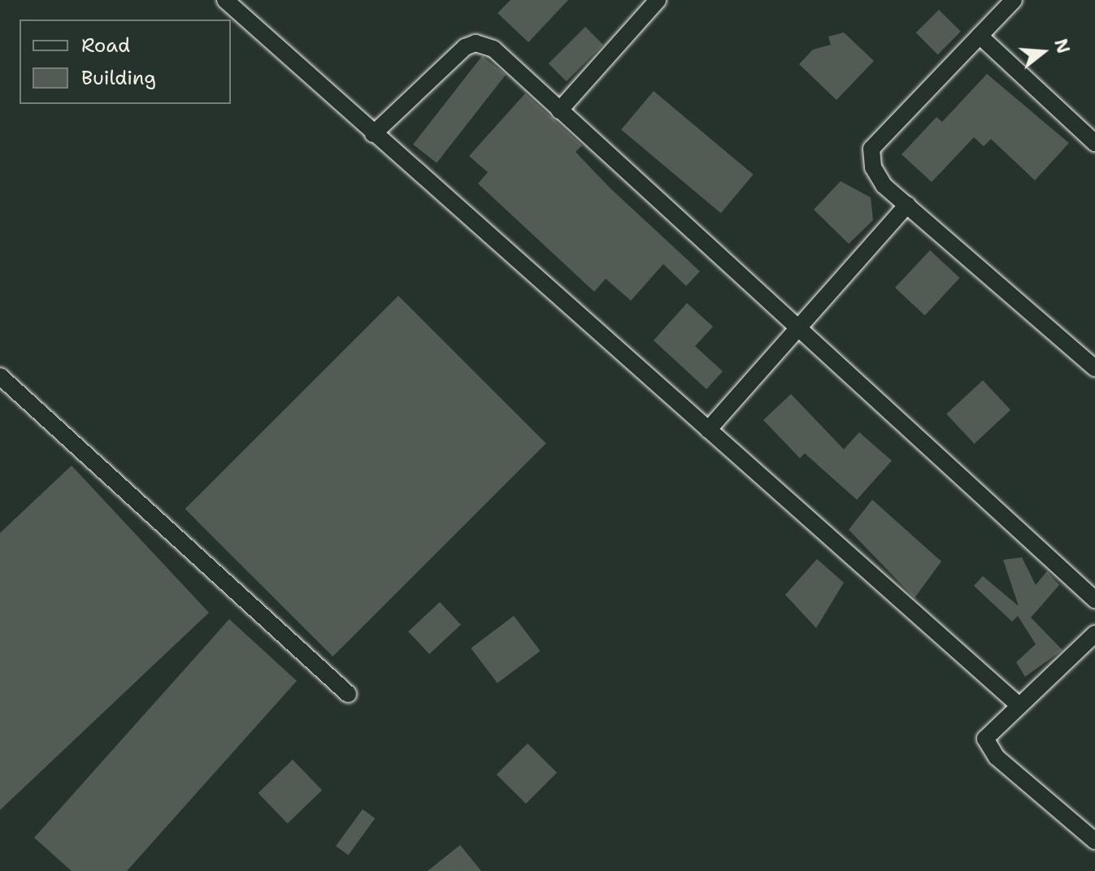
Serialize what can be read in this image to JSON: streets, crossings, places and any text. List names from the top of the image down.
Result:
{
  "legend": ["Road", "Building"],
  "north": "right"
}
